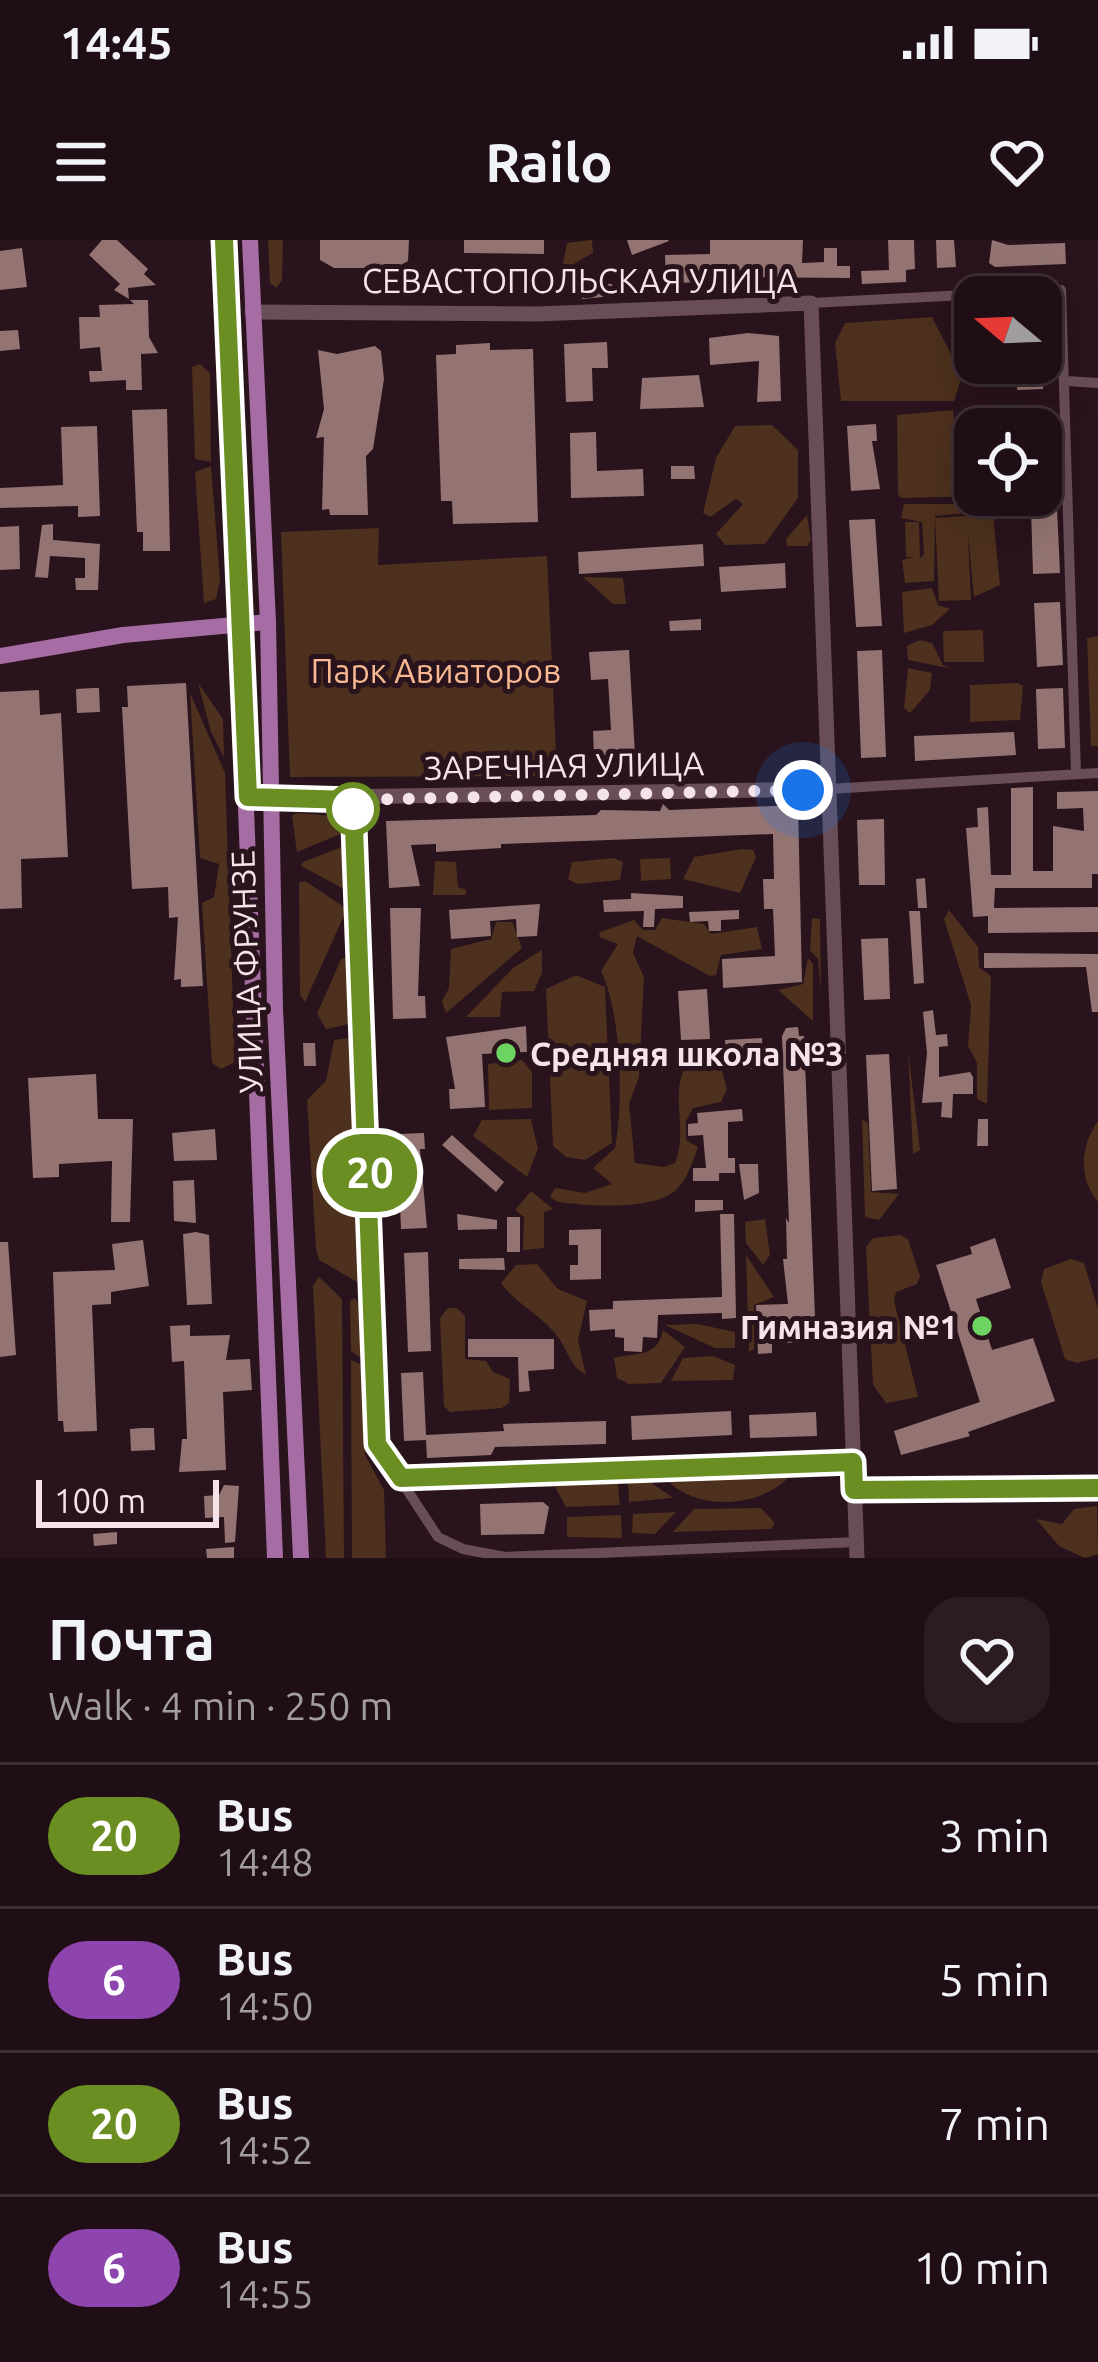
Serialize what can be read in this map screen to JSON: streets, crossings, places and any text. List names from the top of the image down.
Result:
{
  "streets": {
    "main road": ["СЕВАСТОПОЛЬСКАЯ УЛИЦА", "ЗАРЕЧНАЯ УЛИЦА", "УЛИЦА ФРУНЗЕ"]
  },
  "crossings": [
    ["СЕВАСТОПОЛЬСКАЯ УЛИЦА", "ЗАРЕЧНАЯ УЛИЦА"],
    ["СЕВАСТОПОЛЬСКАЯ УЛИЦА", "УЛИЦА ФРУНЗЕ"],
    ["ЗАРЕЧНАЯ УЛИЦА", "УЛИЦА ФРУНЗЕ"]
  ],
  "parks": ["Парк Авиаторов"],
  "places": ["Средняя школа №3", "Гимназия №1"],
  "lines": ["bus line 20"],
  "scale_bar": "100 m",
  "north": "left",
  "page": {
    "status": "14:45",
    "header": "Railo",
    "on_map": "20",
    "scale": "100 m",
    "heading": ["Почта", "Walk · 4 min · 250 m"],
    "list": [
      {
        "mark": "20",
        "name": "Bus",
        "note": "14:48",
        "value": "3 min"
      },
      {
        "mark": "6",
        "name": "Bus",
        "note": "14:50",
        "value": "5 min"
      },
      {
        "mark": "20",
        "name": "Bus",
        "note": "14:52",
        "value": "7 min"
      },
      {
        "mark": "6",
        "name": "Bus",
        "note": "14:55",
        "value": "10 min"
      }
    ]
  }
}
